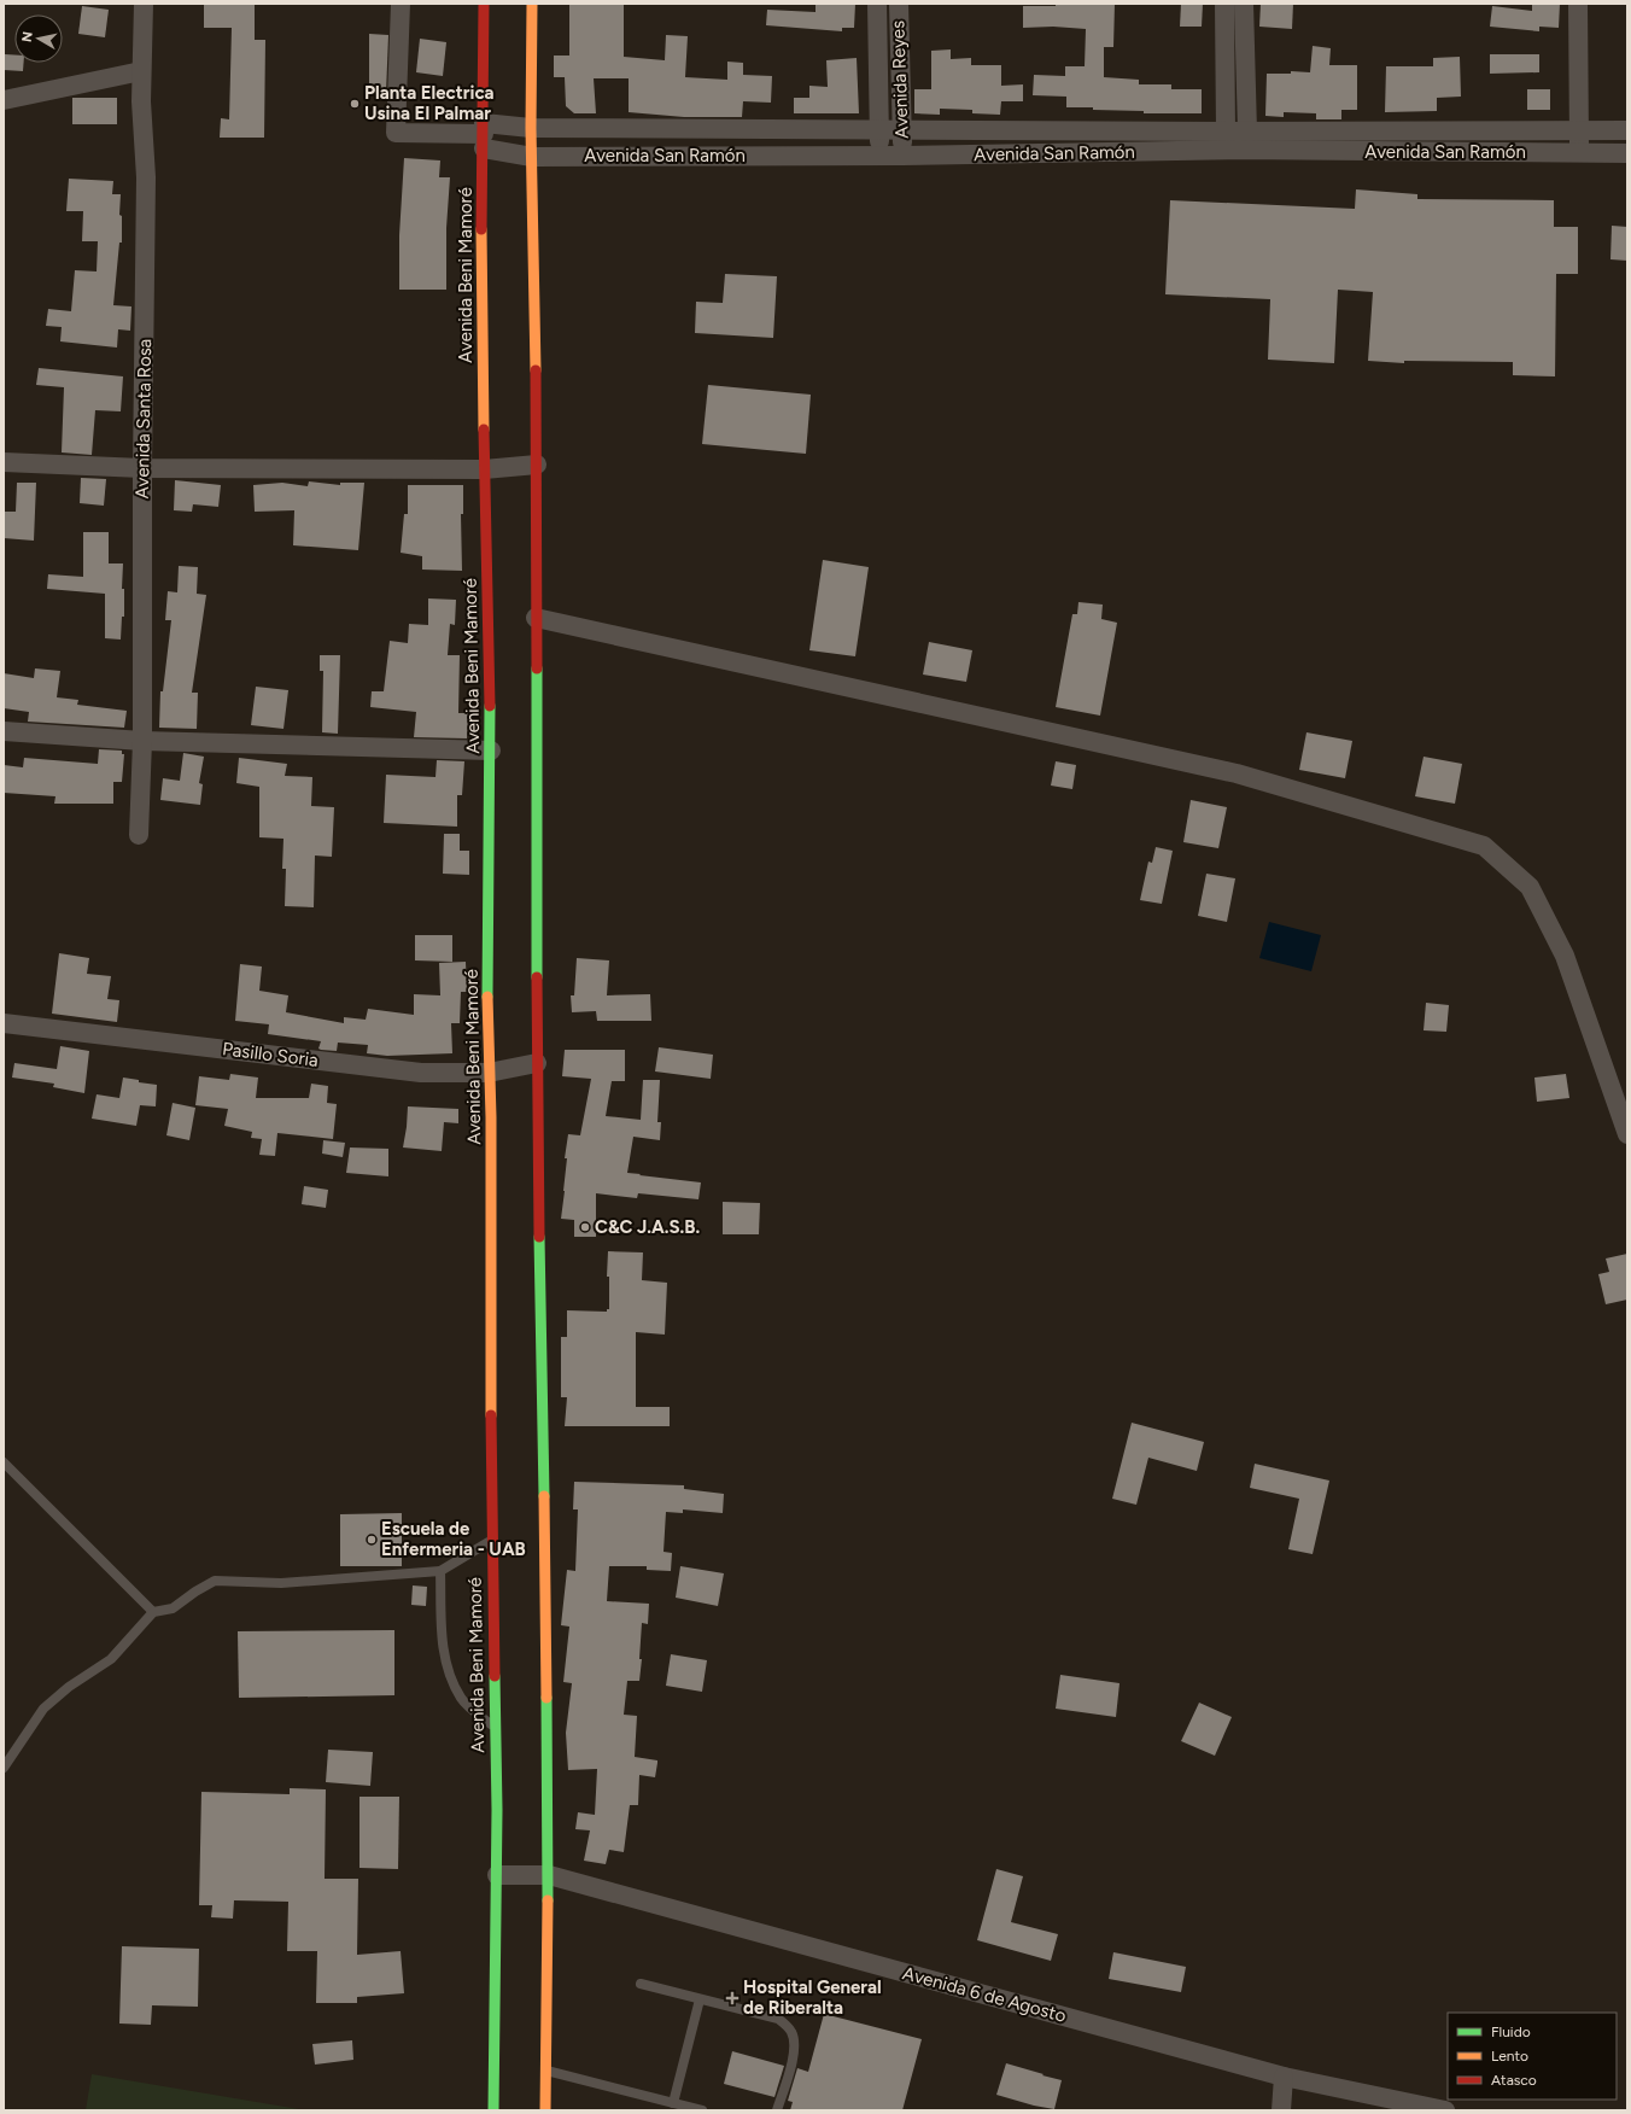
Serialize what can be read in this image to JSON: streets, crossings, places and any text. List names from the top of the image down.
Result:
{
  "streets": {
    "street": [
      "Avenida Reyes",
      "Avenida San Ramón",
      "Avenida Beni Mamoré",
      "Avenida Santa Rosa",
      "Pasillo Soria",
      "Avenida 6 de Agosto"
    ]
  },
  "crossings": [
    ["Avenida Reyes", "Avenida San Ramón"],
    ["Avenida San Ramón", "Avenida Beni Mamoré"],
    ["Avenida Beni Mamoré", "Pasillo Soria"],
    ["Avenida Beni Mamoré", "Avenida 6 de Agosto"]
  ],
  "places": {
    "other": ["Planta Electrica Usina El Palmar", "C&C J.A.S.B.", "Escuela de Enfermeria - UAB"],
    "health": ["Hospital General de Riberalta"]
  },
  "legend": ["Fluido", "Lento", "Atasco"],
  "north": "left"
}
